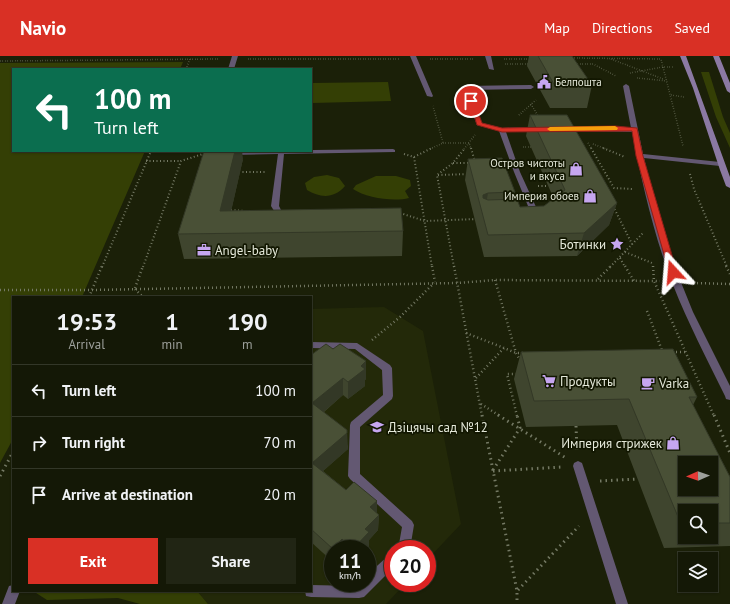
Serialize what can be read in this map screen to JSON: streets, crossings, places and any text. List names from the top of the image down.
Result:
{
  "places": {
    "public building": ["Белпошта"],
    "shop": ["Остров чистоты и вкуса", "Империя обоев", "Империя стрижек"],
    "place": ["Ботинки"],
    "office": ["Angel-baby"],
    "supermarket": ["Продукты"],
    "cafe": ["Varka"],
    "school or university": ["Дзіцячы сад №12"]
  },
  "north": "left",
  "page": {
    "header": "Navio",
    "nav": ["Map", "Directions", "Saved"],
    "turn": ["100 m", "Turn left"],
    "eta": [
      "19:53",
      "Arrival",
      "1",
      "min",
      "190",
      "m"
    ],
    "list": [
      {
        "name": "Turn left",
        "value": "100 m"
      },
      {
        "name": "Turn right",
        "value": "70 m"
      },
      {
        "name": "Arrive at destination",
        "value": "20 m"
      }
    ],
    "buttons": ["Exit", "Share"],
    "speed": "11 km/h",
    "limit": "20"
  }
}
